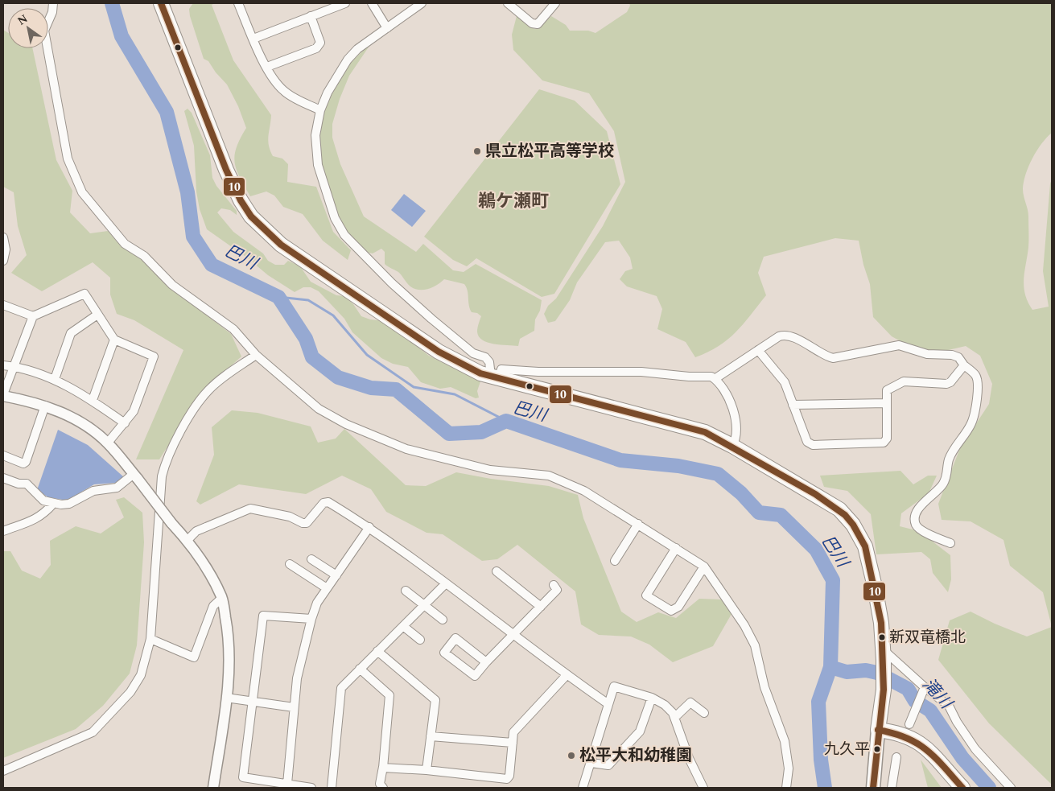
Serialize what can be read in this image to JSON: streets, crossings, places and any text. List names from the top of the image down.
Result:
{
  "districts": ["鵜ケ瀬町"],
  "water": ["巴川", "滝川"],
  "places": [
    "県立松平高等学校",
    "新双竜橋北",
    "九久平",
    "松平大和幼稚園"
  ],
  "lines": ["transit line 10"],
  "north": "top left"
}
